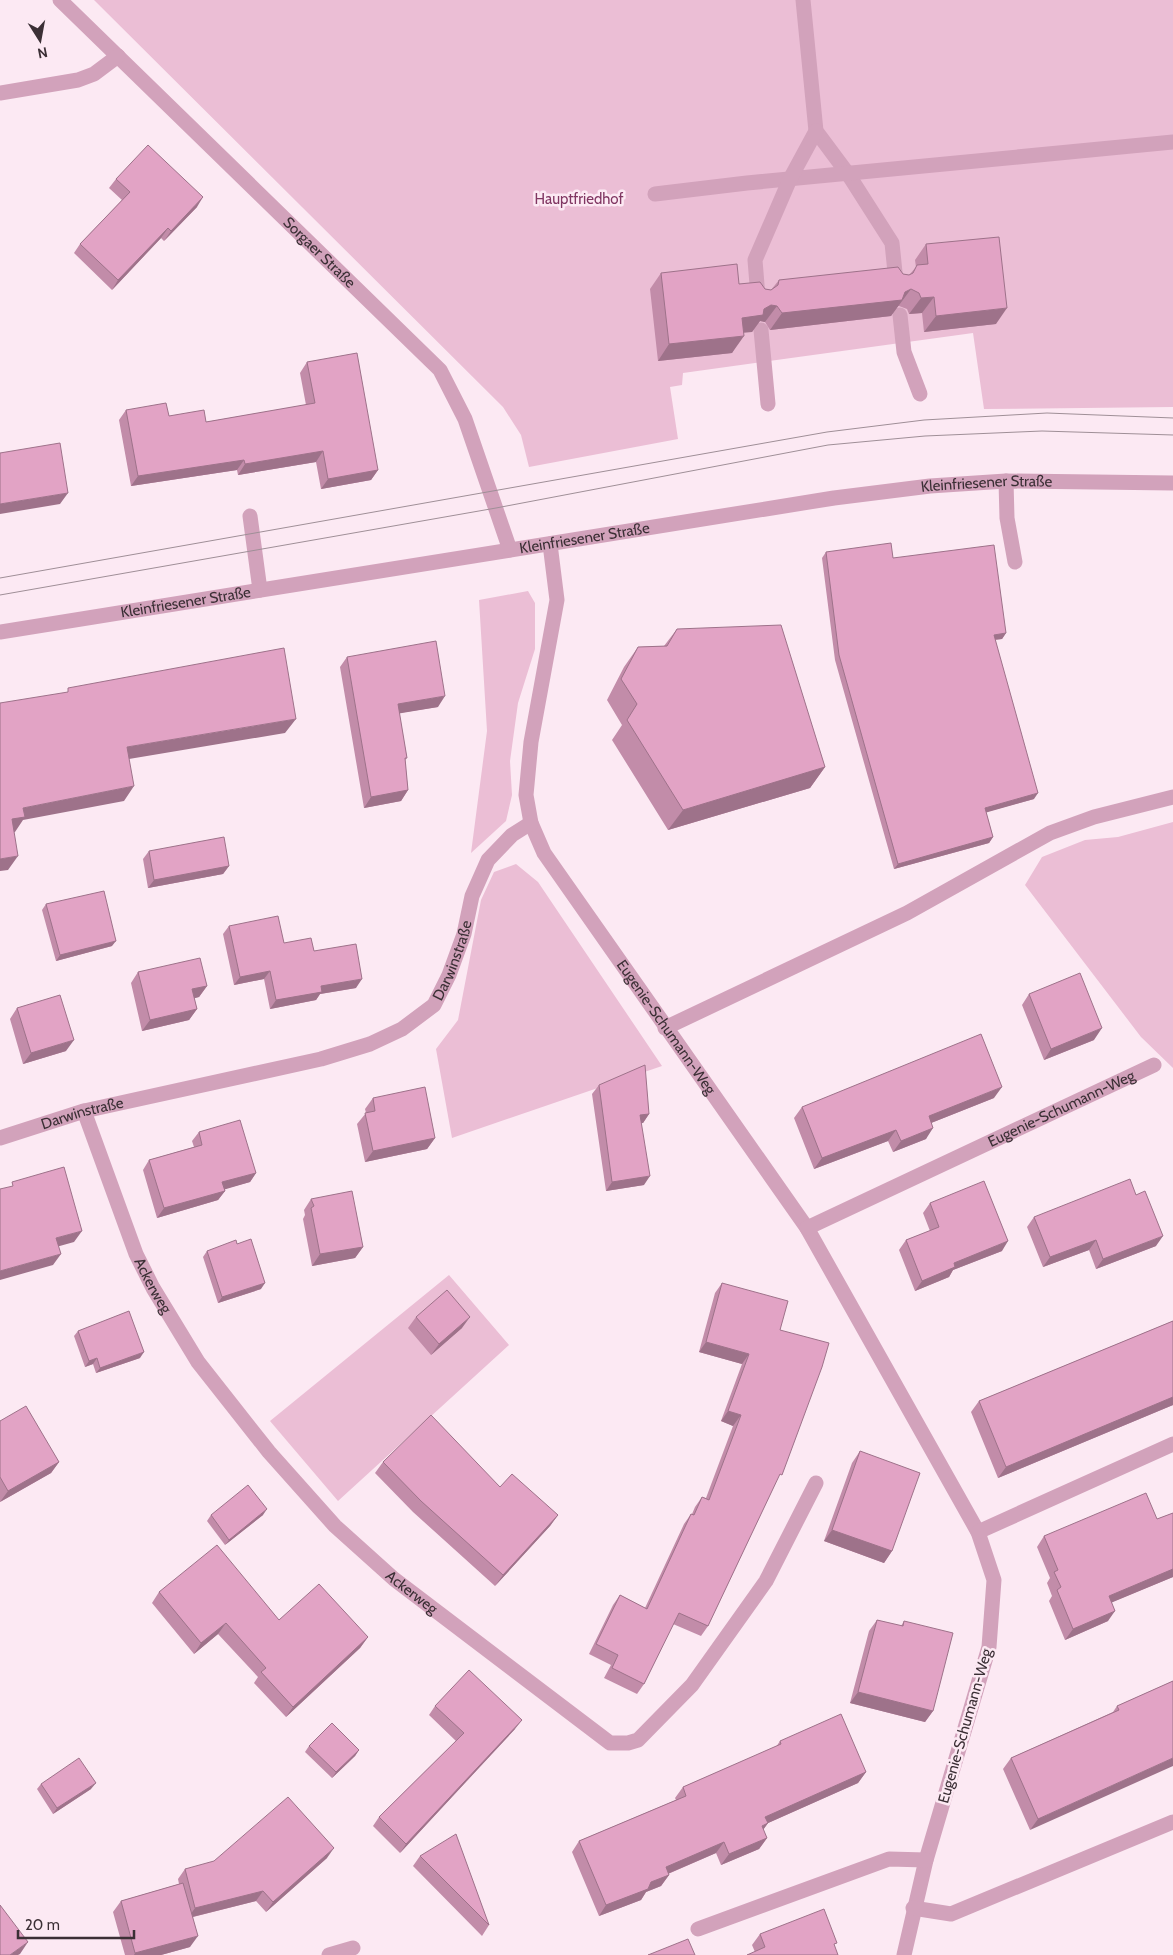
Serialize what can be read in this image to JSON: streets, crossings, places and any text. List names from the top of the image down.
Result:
{
  "streets": {
    "street": [
      "Sorgaer Straße",
      "Kleinfriesener Straße",
      "Darwinstraße",
      "Eugenie-Schumann-Weg",
      "Ackerweg"
    ]
  },
  "crossings": [
    ["Sorgaer Straße", "Kleinfriesener Straße"],
    ["Darwinstraße", "Eugenie-Schumann-Weg"],
    ["Darwinstraße", "Ackerweg"]
  ],
  "parks": ["Hauptfriedhof"],
  "scale_bar": "20 m",
  "north": "bottom"
}
